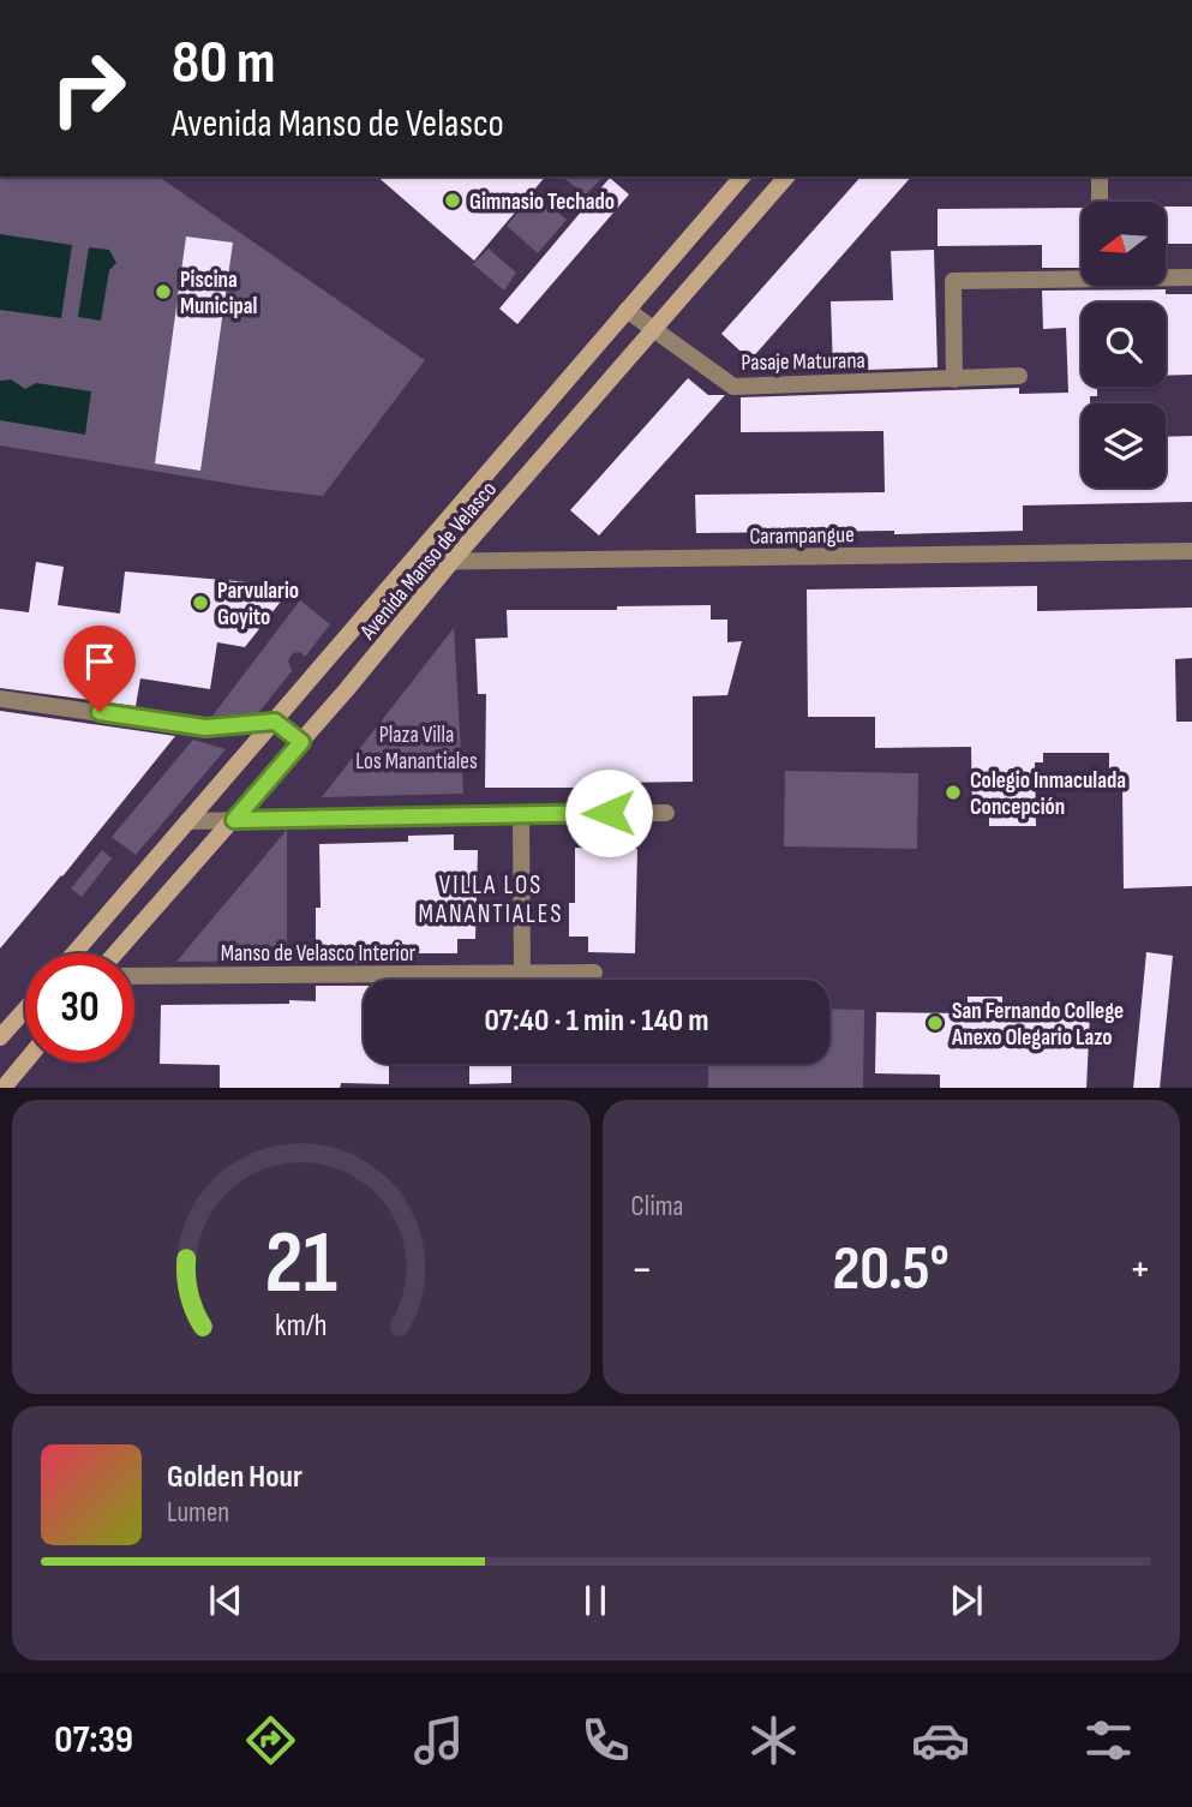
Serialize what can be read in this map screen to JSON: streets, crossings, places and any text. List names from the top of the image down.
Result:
{
  "streets": {
    "main road": ["Avenida Manso de Velasco"],
    "street": ["Pasaje Maturana", "Carampangue", "Manso de Velasco Interior"]
  },
  "crossings": [
    ["Pasaje Maturana", "Avenida Manso de Velasco"],
    ["Carampangue", "Avenida Manso de Velasco"]
  ],
  "districts": ["VILLA LOS MANANTIALES"],
  "parks": ["Plaza Villa Los Manantiales"],
  "places": [
    "Gimnasio Techado",
    "Piscina Municipal",
    "Parvulario Goyito",
    "Colegio Inmaculada Concepción",
    "San Fernando College Anexo Olegario Lazo"
  ],
  "north": "left",
  "page": {
    "turn": ["80 m", "Avenida Manso de Velasco"],
    "limit": "30",
    "trip": "07:40 · 1 min · 140 m",
    "tile": "Clima",
    "heat": ["−", "20.5°", "+"],
    "song": ["Golden Hour", "Lumen"],
    "tabs": "07:39",
    "gauge": ["21", "km/h"]
  }
}
